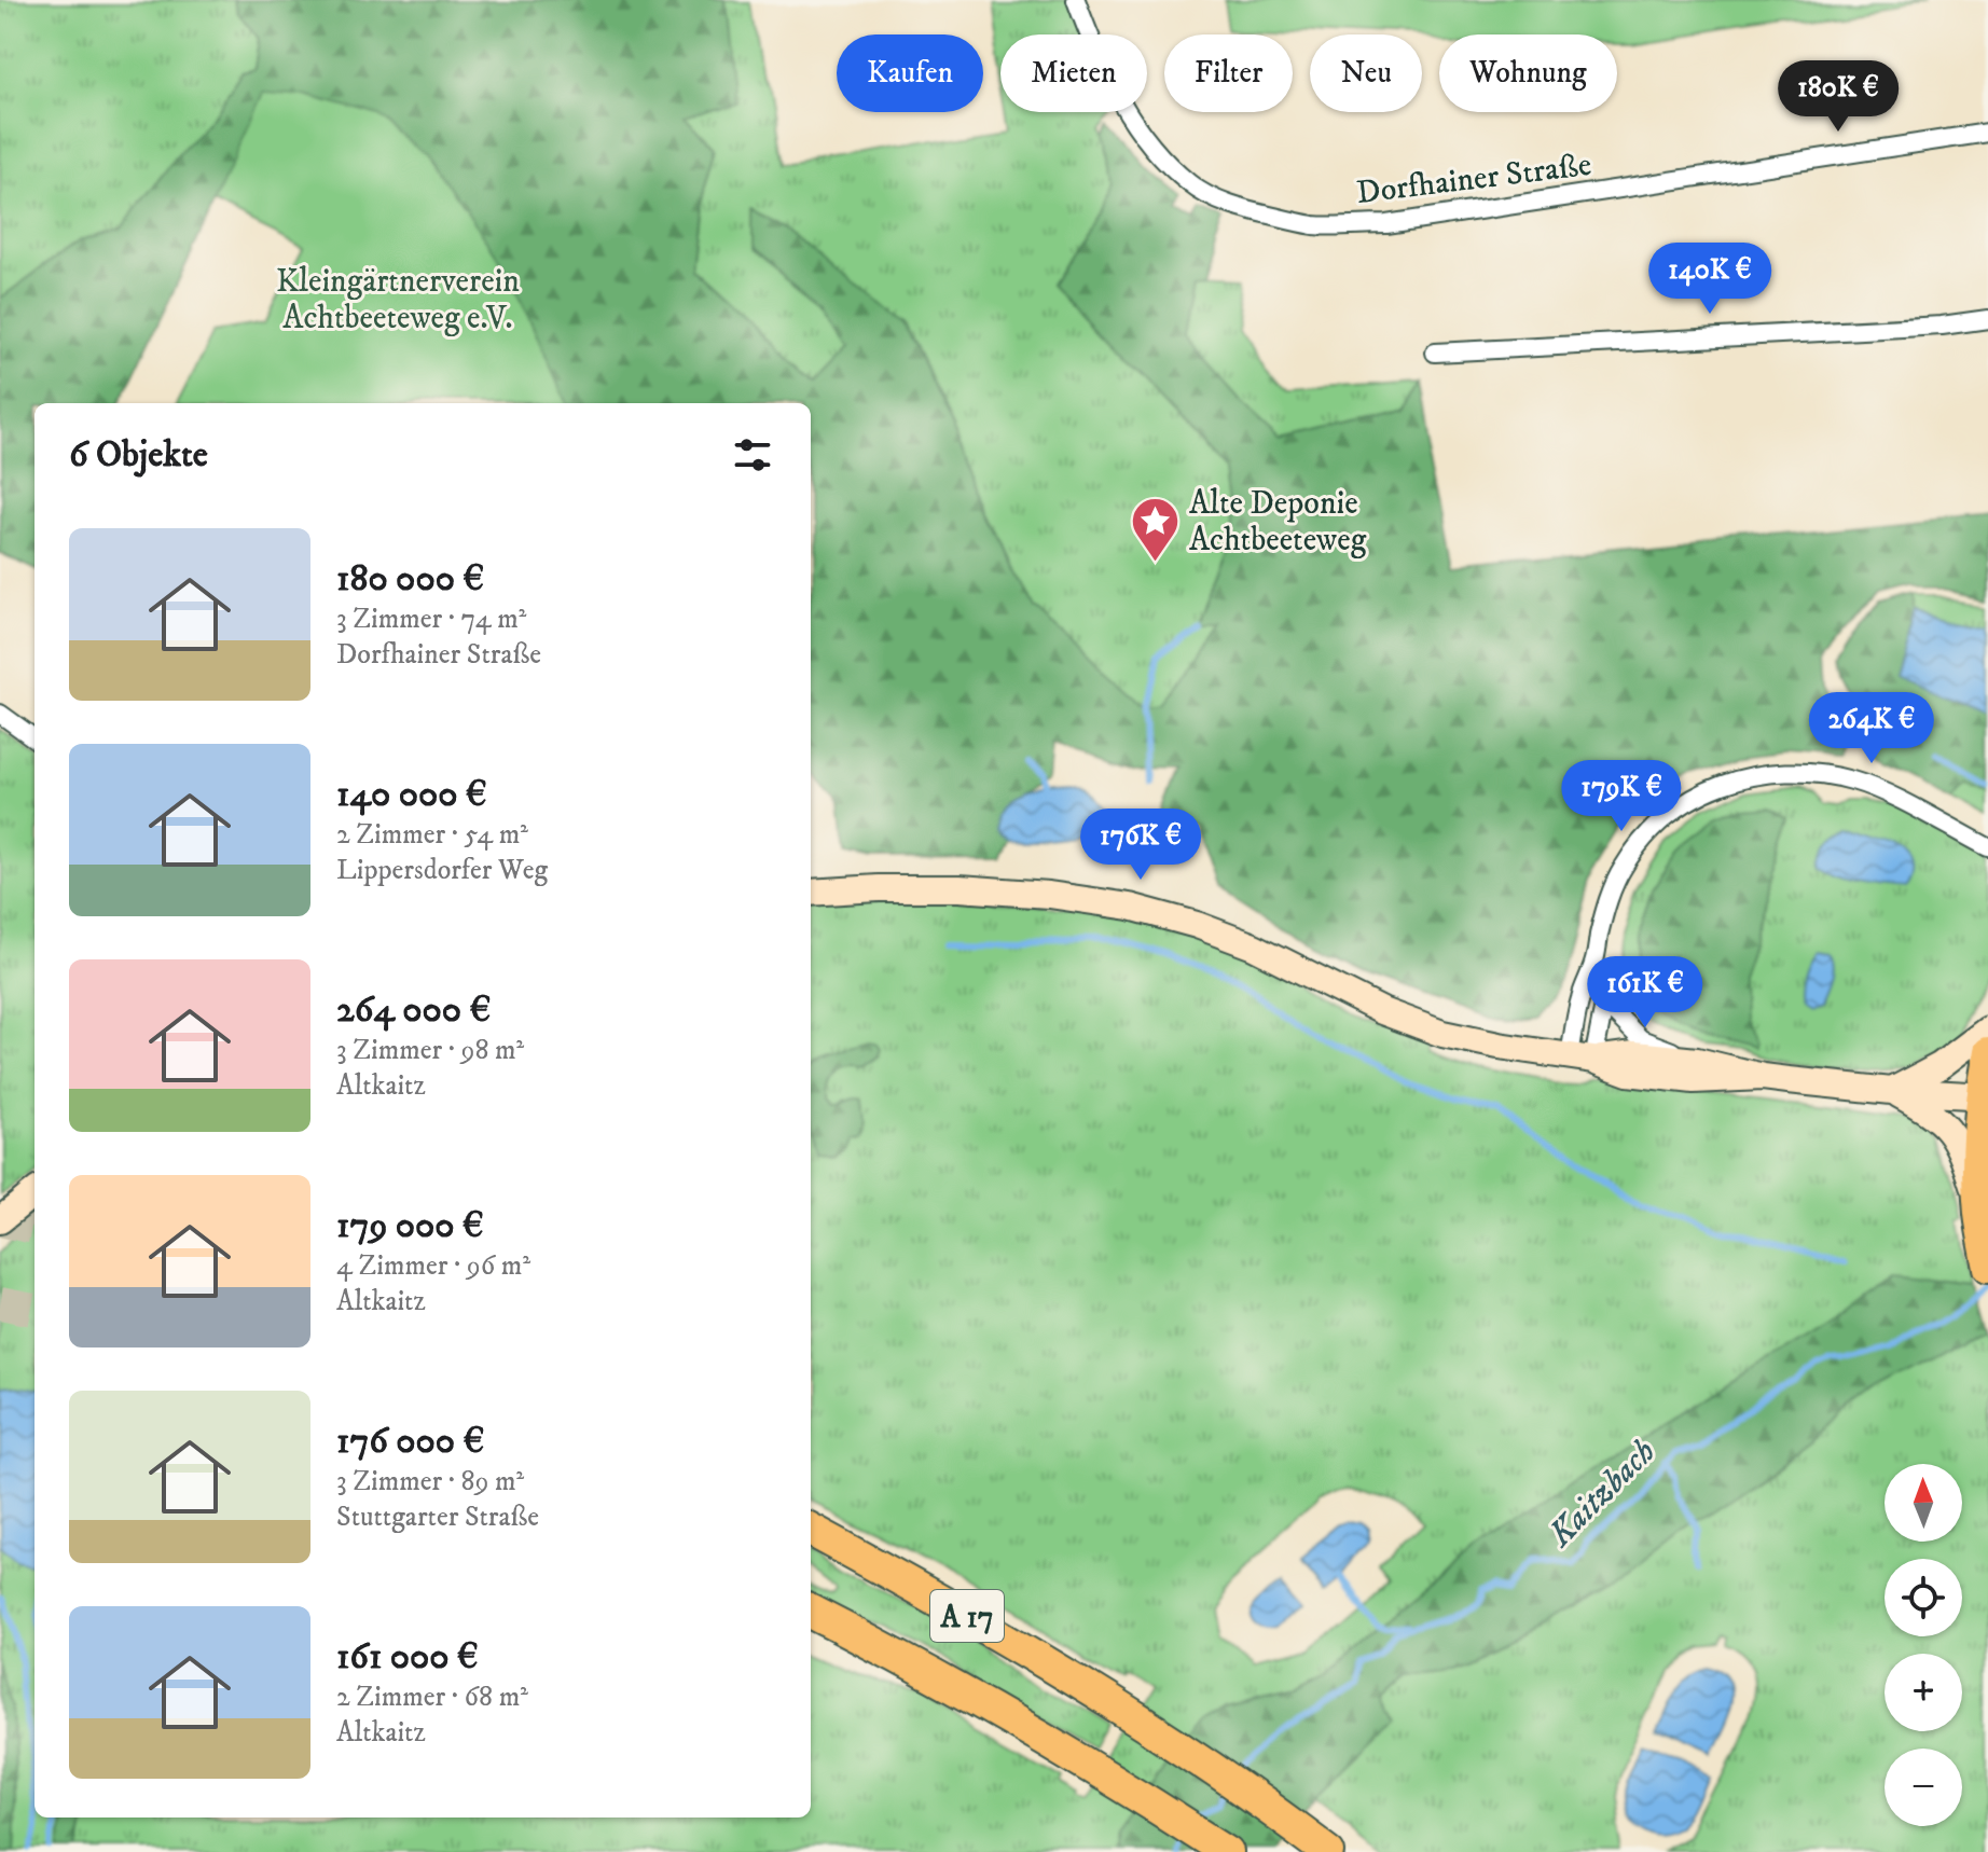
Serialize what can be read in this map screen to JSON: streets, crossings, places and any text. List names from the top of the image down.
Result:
{
  "streets": {
    "highway": ["A 17"],
    "street": ["Dorfhainer Straße"]
  },
  "water": ["Kaitzbach"],
  "parks": ["Kleingärtnerverein Achtbeeteweg e.V."],
  "places": {
    "place": ["Alte Deponie Achtbeeteweg"]
  },
  "north": "top",
  "page": {
    "chip": [
      "Kaufen",
      "Mieten",
      "Filter",
      "Neu",
      "Wohnung"
    ],
    "price": [
      "180K €",
      "140K €",
      "264K €",
      "179K €",
      "176K €",
      "161K €"
    ],
    "heading": "6 Objekte",
    "list": [
      {
        "name": "180 000 €",
        "note": "3 Zimmer · 74 m² · Dorfhainer Straße"
      },
      {
        "name": "140 000 €",
        "note": "2 Zimmer · 54 m² · Lippersdorfer Weg"
      },
      {
        "name": "264 000 €",
        "note": "3 Zimmer · 98 m² · Altkaitz"
      },
      {
        "name": "179 000 €",
        "note": "4 Zimmer · 96 m² · Altkaitz"
      },
      {
        "name": "176 000 €",
        "note": "3 Zimmer · 89 m² · Stuttgarter Straße"
      },
      {
        "name": "161 000 €",
        "note": "2 Zimmer · 68 m² · Altkaitz"
      }
    ],
    "map_buttons": ["+", "−"]
  }
}
